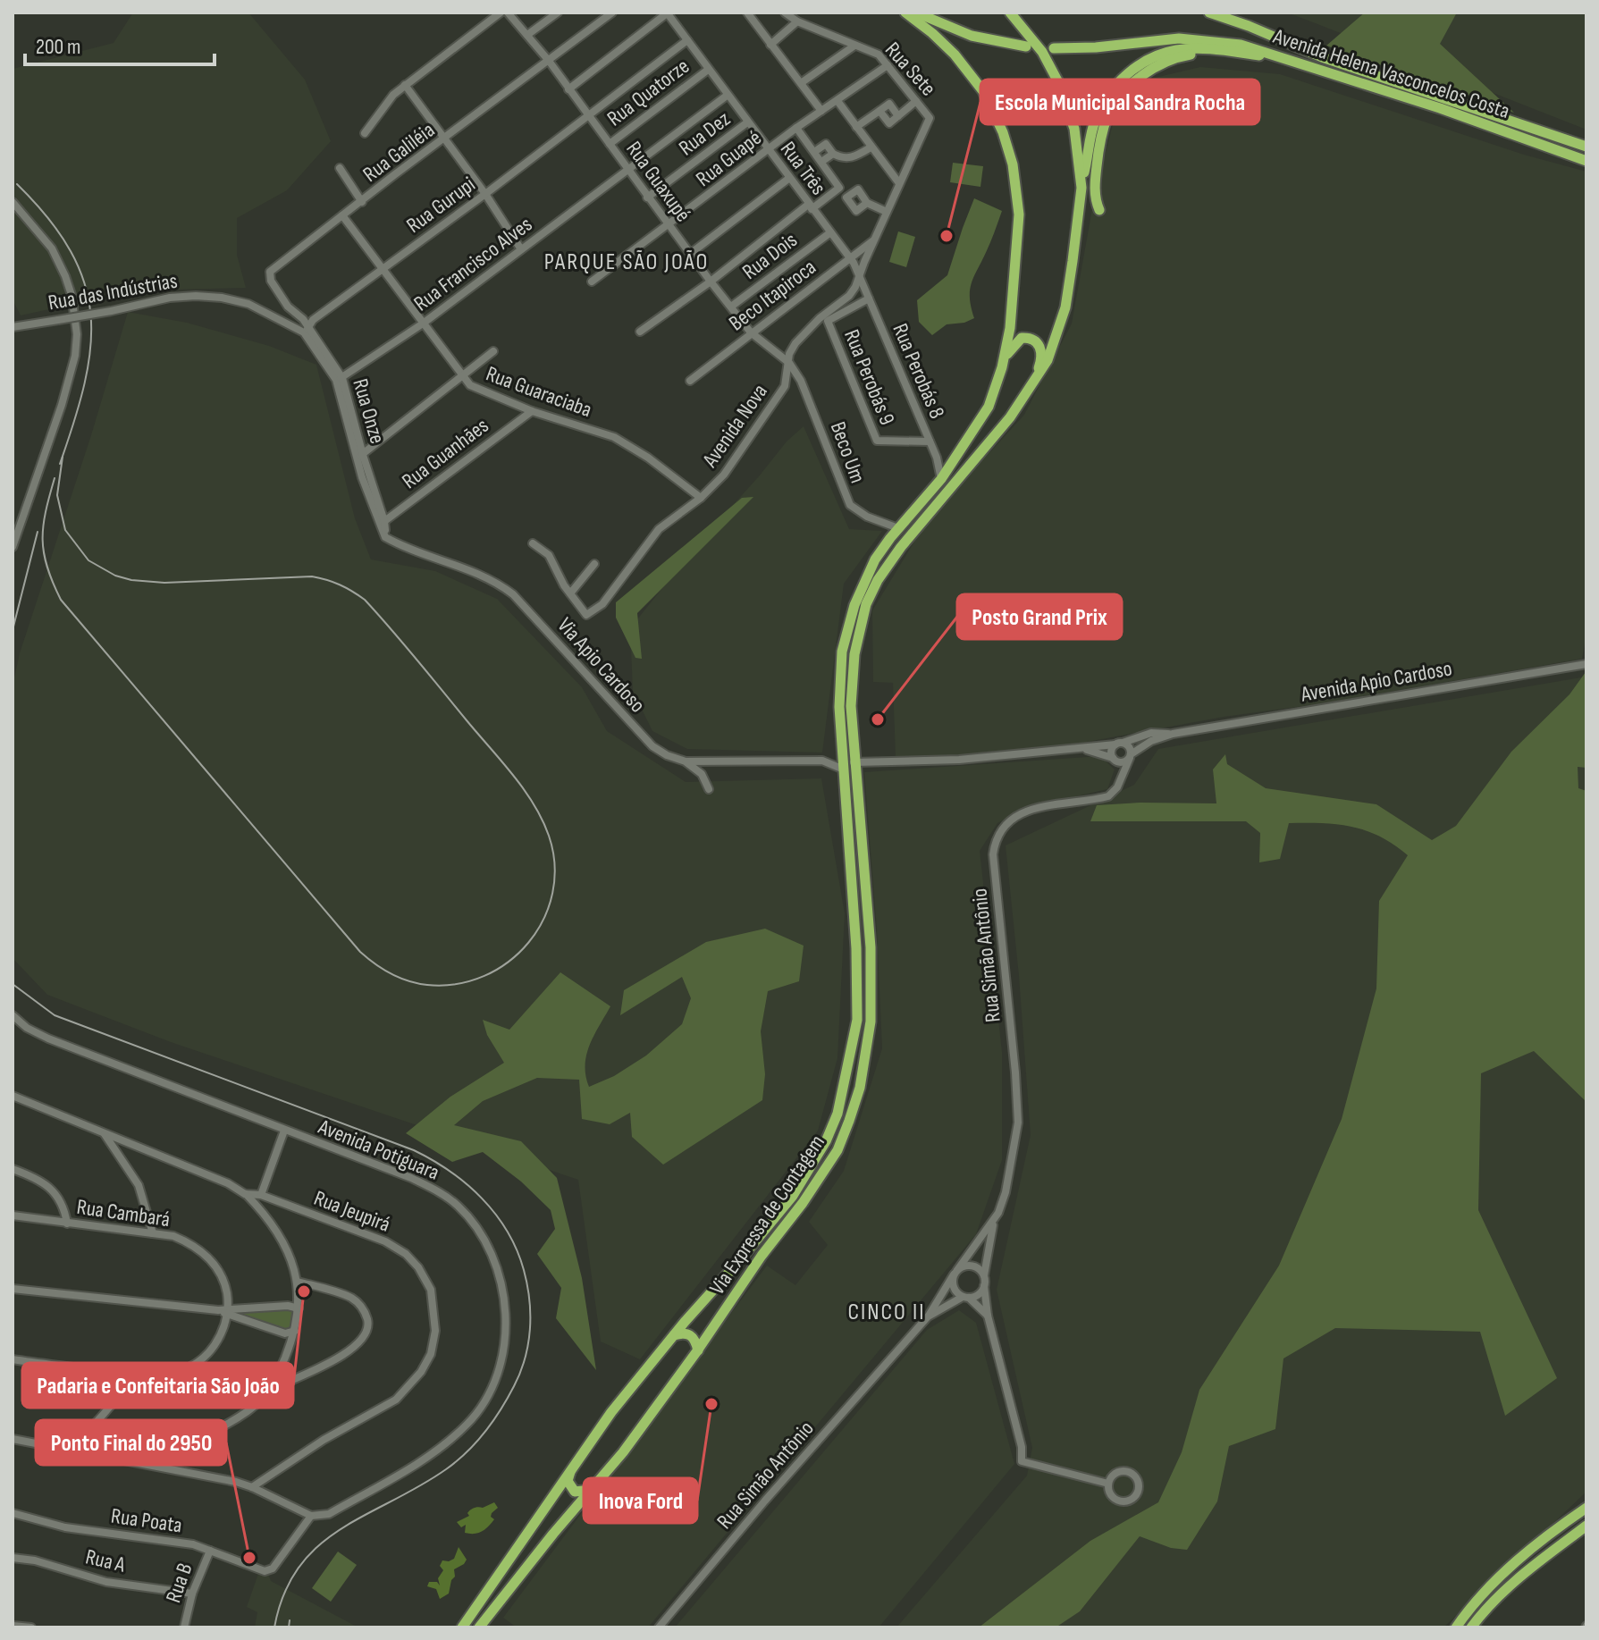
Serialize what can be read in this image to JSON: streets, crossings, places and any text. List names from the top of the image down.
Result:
{
  "streets": {
    "highway": ["Avenida Helena Vasconcelos Costa", "Via Expressa de Contagem"],
    "street": [
      "Rua Sete",
      "Rua Quatorze",
      "Rua Dez",
      "Rua Galiléia",
      "Rua Guapé",
      "Rua Três",
      "Rua Guaxupé",
      "Rua Gurupi",
      "Rua Dois",
      "Rua Francisco Alves",
      "Rua das Indústrias",
      "Beco Itapiroca",
      "Rua Perobás 8",
      "Rua Perobás 9",
      "Rua Guaraciaba",
      "Avenida Nova",
      "Beco Um",
      "Rua Guanhães",
      "Via Apio Cardoso",
      "Avenida Apio Cardoso",
      "Rua Simão Antônio",
      "Avenida Potiguara",
      "Rua Jeupirá",
      "Rua Cambará",
      "Rua Poata",
      "Rua A",
      "Rua B"
    ]
  },
  "crossings": [
    ["Rua Sete", "Rua Guapé"],
    ["Rua Sete", "Avenida Nova"],
    ["Rua Quatorze", "Rua Três"],
    ["Rua Quatorze", "Rua Guaxupé"],
    ["Rua Dez", "Rua Três"],
    ["Rua Dez", "Rua Guaxupé"],
    ["Rua Galiléia", "Rua Guaxupé"],
    ["Rua Galiléia", "Rua Guaraciaba"],
    ["Rua Guapé", "Rua Três"],
    ["Rua Guapé", "Rua Guaxupé"],
    ["Rua Três", "Rua Gurupi"],
    ["Rua Três", "Rua Dois"],
    ["Rua Três", "Rua Francisco Alves"],
    ["Rua Três", "Beco Itapiroca"],
    ["Rua Três", "Rua Perobás 8"],
    ["Rua Três", "Avenida Nova"],
    ["Rua Guaxupé", "Rua Gurupi"],
    ["Rua Guaxupé", "Rua Dois"],
    ["Rua Guaxupé", "Rua Francisco Alves"],
    ["Rua Guaxupé", "Beco Itapiroca"],
    ["Rua Guaxupé", "Avenida Nova"],
    ["Rua Guaxupé", "Beco Um"],
    ["Rua Gurupi", "Rua das Indústrias"],
    ["Rua Gurupi", "Rua Guaraciaba"],
    ["Rua Francisco Alves", "Rua das Indústrias"],
    ["Rua Francisco Alves", "Rua Guaraciaba"],
    ["Rua das Indústrias", "Rua Guanhães"],
    ["Rua das Indústrias", "Via Apio Cardoso"],
    ["Beco Itapiroca", "Avenida Nova"],
    ["Rua Perobás 8", "Rua Perobás 9"],
    ["Rua Perobás 8", "Avenida Nova"],
    ["Rua Perobás 8", "Via Expressa de Contagem"],
    ["Rua Guaraciaba", "Avenida Nova"],
    ["Rua Guaraciaba", "Rua Guanhães"],
    ["Avenida Nova", "Beco Um"],
    ["Beco Um", "Via Expressa de Contagem"],
    ["Rua Guanhães", "Via Apio Cardoso"],
    ["Via Apio Cardoso", "Via Expressa de Contagem"],
    ["Avenida Apio Cardoso", "Rua Simão Antônio"],
    ["Avenida Apio Cardoso", "Via Expressa de Contagem"],
    ["Avenida Potiguara", "Rua Poata"],
    ["Rua Poata", "Rua B"],
    ["Rua A", "Rua B"]
  ],
  "districts": ["PARQUE SÃO JOÃO", "CINCO II"],
  "places": [
    "Escola Municipal Sandra Rocha",
    "Posto Grand Prix",
    "Padaria e Confeitaria São João",
    "Inova Ford",
    "Ponto Final do 2950"
  ],
  "scale_bar": "200 m"
}
